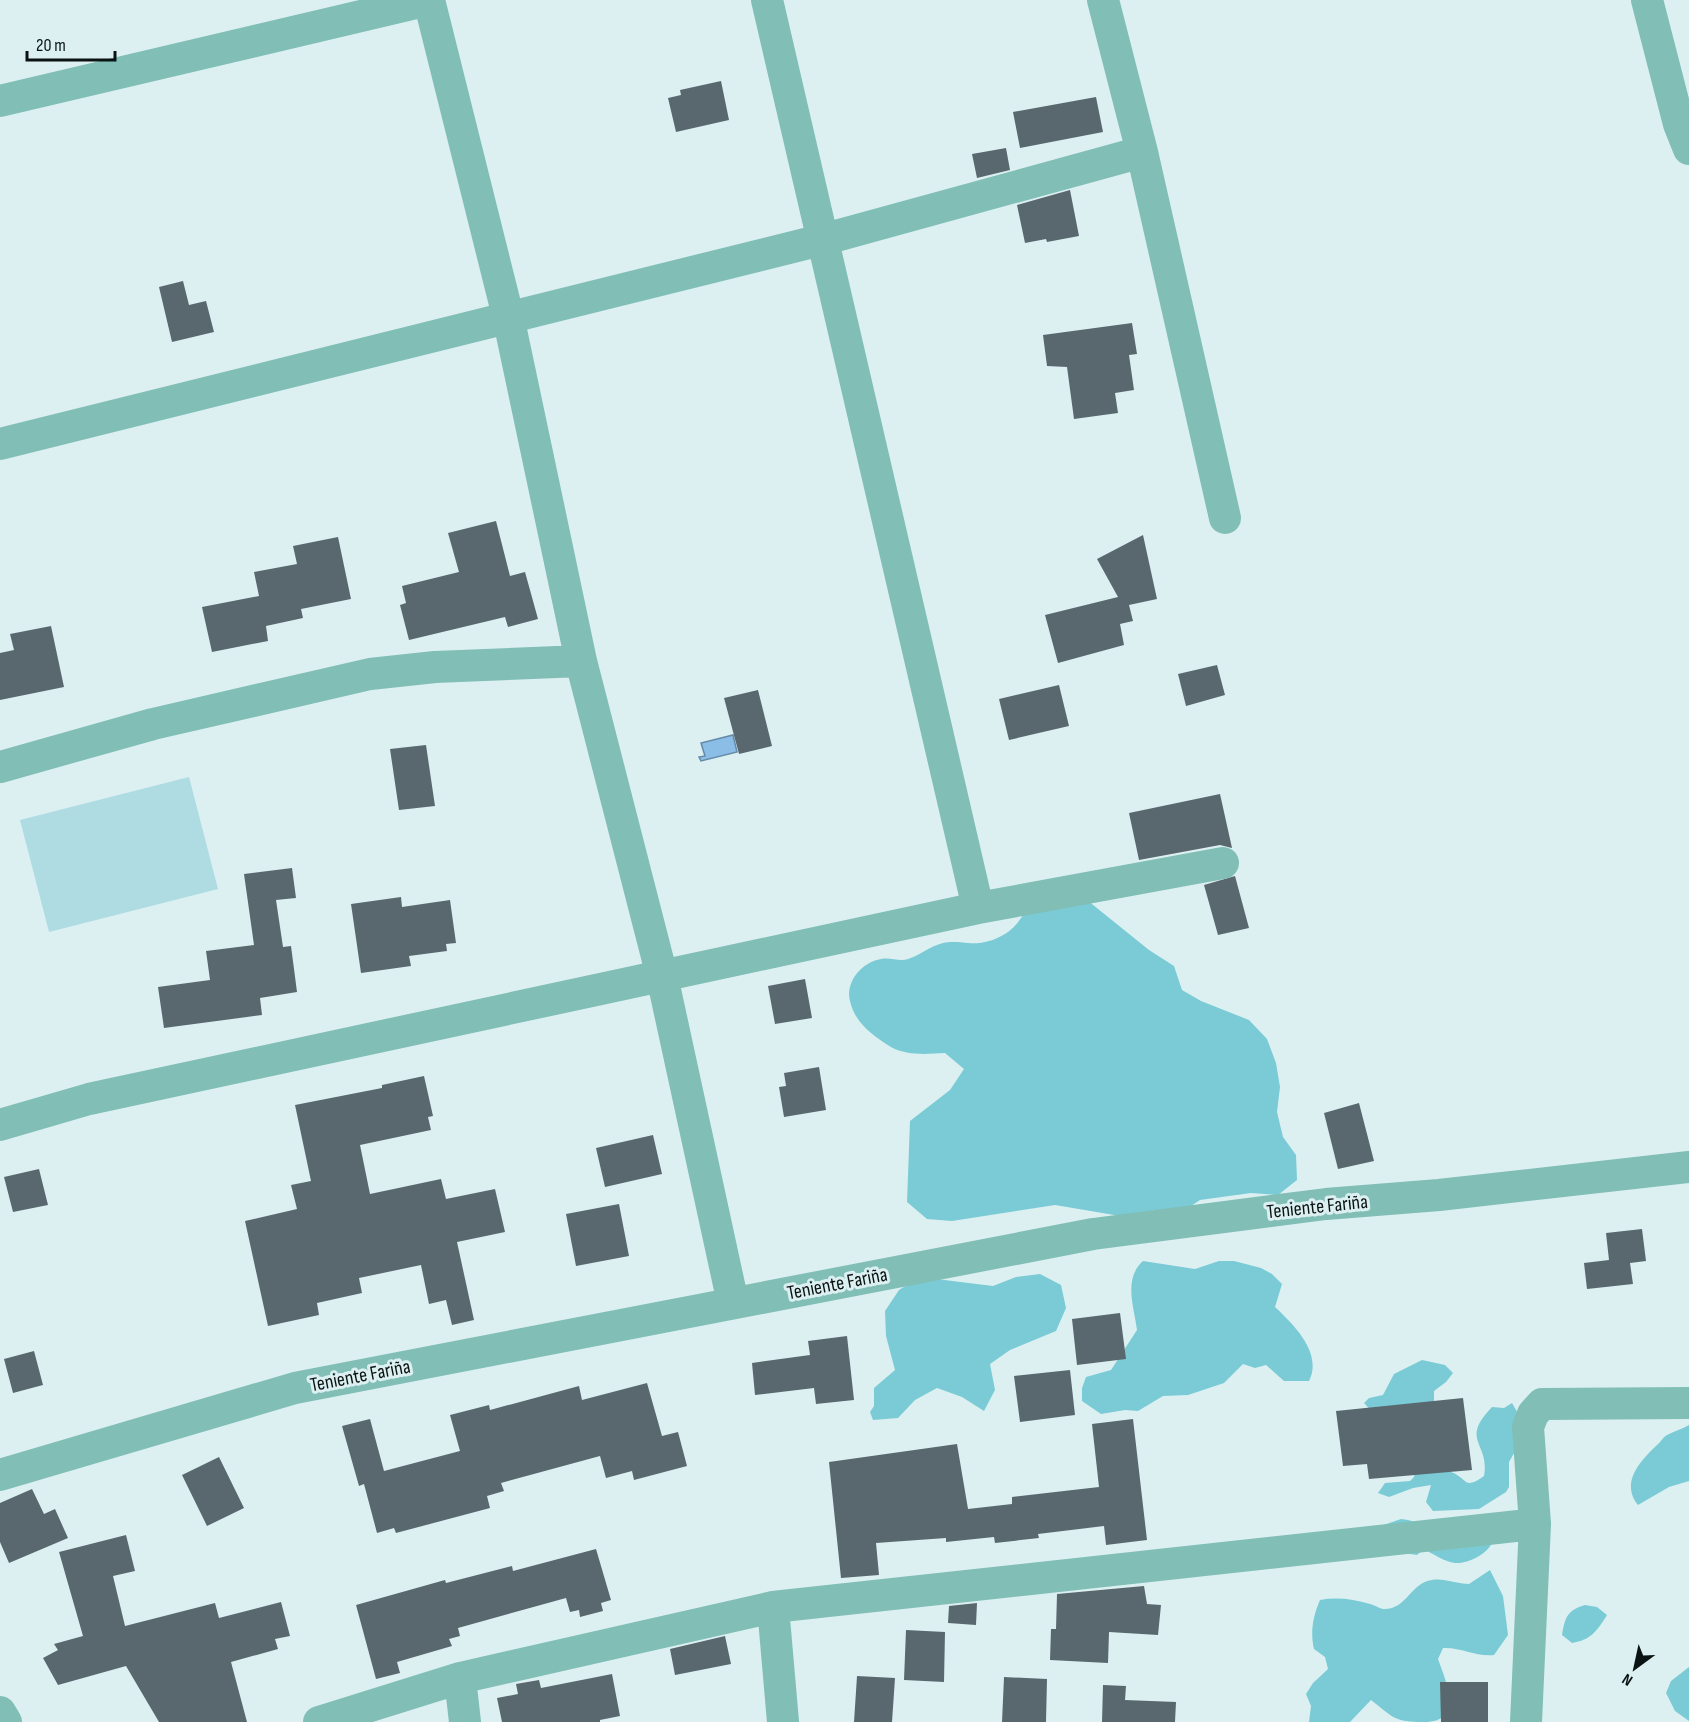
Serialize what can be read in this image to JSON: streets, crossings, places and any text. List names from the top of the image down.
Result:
{
  "streets": {
    "street": ["Teniente Fariña"]
  },
  "scale_bar": "20 m",
  "north": "bottom left"
}
